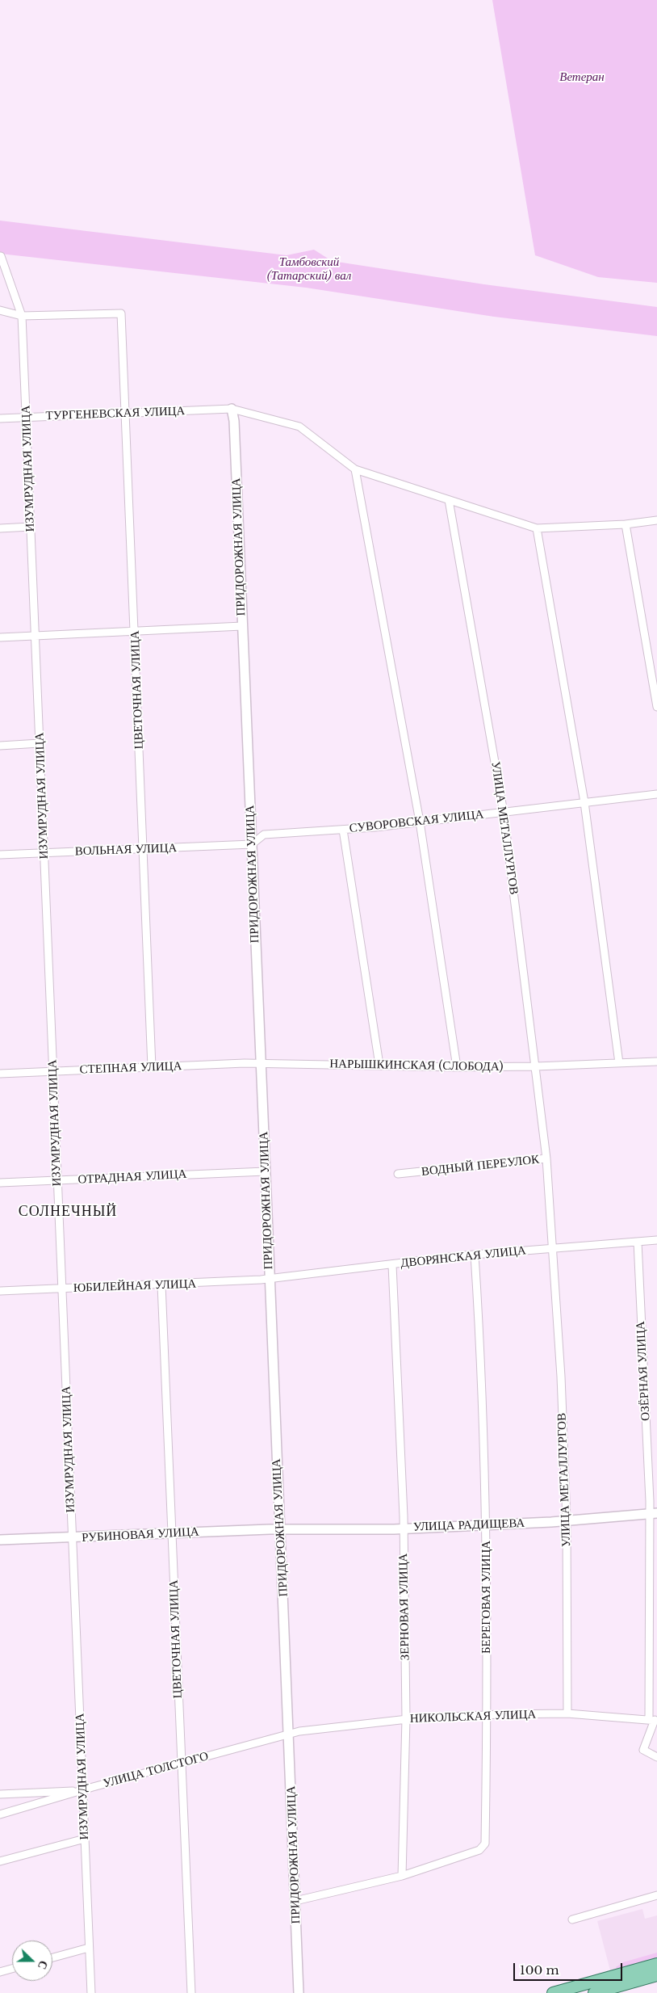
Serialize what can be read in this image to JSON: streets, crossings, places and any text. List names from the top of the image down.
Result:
{
  "streets": {
    "street": [
      "ТУРГЕНЕВСКАЯ УЛИЦА",
      "ИЗУМРУДНАЯ УЛИЦА",
      "ПРИДОРОЖНАЯ УЛИЦА",
      "ЦВЕТОЧНАЯ УЛИЦА",
      "СУВОРОВСКАЯ УЛИЦА",
      "УЛИЦА МЕТАЛЛУРГОВ",
      "ВОЛЬНАЯ УЛИЦА",
      "НАРЫШКИНСКАЯ (СЛОБОДА)",
      "СТЕПНАЯ УЛИЦА",
      "ВОДНЫЙ ПЕРЕУЛОК",
      "ОТРАДНАЯ УЛИЦА",
      "ДВОРЯНСКАЯ УЛИЦА",
      "ЮБИЛЕЙНАЯ УЛИЦА",
      "ОЗЁРНАЯ УЛИЦА",
      "УЛИЦА РАДИЩЕВА",
      "РУБИНОВАЯ УЛИЦА",
      "БЕРЕГОВАЯ УЛИЦА",
      "ЗЕРНОВАЯ УЛИЦА",
      "НИКОЛЬСКАЯ УЛИЦА",
      "УЛИЦА ТОЛСТОГО"
    ]
  },
  "crossings": [
    ["ТУРГЕНЕВСКАЯ УЛИЦА", "ИЗУМРУДНАЯ УЛИЦА"],
    ["ТУРГЕНЕВСКАЯ УЛИЦА", "ПРИДОРОЖНАЯ УЛИЦА"],
    ["ТУРГЕНЕВСКАЯ УЛИЦА", "ЦВЕТОЧНАЯ УЛИЦА"],
    ["ТУРГЕНЕВСКАЯ УЛИЦА", "УЛИЦА МЕТАЛЛУРГОВ"],
    ["ИЗУМРУДНАЯ УЛИЦА", "ЦВЕТОЧНАЯ УЛИЦА"],
    ["ИЗУМРУДНАЯ УЛИЦА", "ВОЛЬНАЯ УЛИЦА"],
    ["ИЗУМРУДНАЯ УЛИЦА", "СТЕПНАЯ УЛИЦА"],
    ["ИЗУМРУДНАЯ УЛИЦА", "ОТРАДНАЯ УЛИЦА"],
    ["ИЗУМРУДНАЯ УЛИЦА", "ЮБИЛЕЙНАЯ УЛИЦА"],
    ["ИЗУМРУДНАЯ УЛИЦА", "РУБИНОВАЯ УЛИЦА"],
    ["ИЗУМРУДНАЯ УЛИЦА", "УЛИЦА ТОЛСТОГО"],
    ["ПРИДОРОЖНАЯ УЛИЦА", "СУВОРОВСКАЯ УЛИЦА"],
    ["ПРИДОРОЖНАЯ УЛИЦА", "ВОЛЬНАЯ УЛИЦА"],
    ["ПРИДОРОЖНАЯ УЛИЦА", "НАРЫШКИНСКАЯ (СЛОБОДА)"],
    ["ПРИДОРОЖНАЯ УЛИЦА", "СТЕПНАЯ УЛИЦА"],
    ["ПРИДОРОЖНАЯ УЛИЦА", "ОТРАДНАЯ УЛИЦА"],
    ["ПРИДОРОЖНАЯ УЛИЦА", "ДВОРЯНСКАЯ УЛИЦА"],
    ["ПРИДОРОЖНАЯ УЛИЦА", "ЮБИЛЕЙНАЯ УЛИЦА"],
    ["ПРИДОРОЖНАЯ УЛИЦА", "УЛИЦА РАДИЩЕВА"],
    ["ПРИДОРОЖНАЯ УЛИЦА", "РУБИНОВАЯ УЛИЦА"],
    ["ПРИДОРОЖНАЯ УЛИЦА", "НИКОЛЬСКАЯ УЛИЦА"],
    ["ПРИДОРОЖНАЯ УЛИЦА", "УЛИЦА ТОЛСТОГО"],
    ["ЦВЕТОЧНАЯ УЛИЦА", "ВОЛЬНАЯ УЛИЦА"],
    ["ЦВЕТОЧНАЯ УЛИЦА", "СТЕПНАЯ УЛИЦА"],
    ["ЦВЕТОЧНАЯ УЛИЦА", "ЮБИЛЕЙНАЯ УЛИЦА"],
    ["ЦВЕТОЧНАЯ УЛИЦА", "РУБИНОВАЯ УЛИЦА"],
    ["ЦВЕТОЧНАЯ УЛИЦА", "УЛИЦА ТОЛСТОГО"],
    ["СУВОРОВСКАЯ УЛИЦА", "УЛИЦА МЕТАЛЛУРГОВ"],
    ["СУВОРОВСКАЯ УЛИЦА", "ВОЛЬНАЯ УЛИЦА"],
    ["УЛИЦА МЕТАЛЛУРГОВ", "НАРЫШКИНСКАЯ (СЛОБОДА)"],
    ["УЛИЦА МЕТАЛЛУРГОВ", "ВОДНЫЙ ПЕРЕУЛОК"],
    ["УЛИЦА МЕТАЛЛУРГОВ", "ДВОРЯНСКАЯ УЛИЦА"],
    ["УЛИЦА МЕТАЛЛУРГОВ", "УЛИЦА РАДИЩЕВА"],
    ["УЛИЦА МЕТАЛЛУРГОВ", "НИКОЛЬСКАЯ УЛИЦА"],
    ["НАРЫШКИНСКАЯ (СЛОБОДА)", "СТЕПНАЯ УЛИЦА"],
    ["ВОДНЫЙ ПЕРЕУЛОК", "ДВОРЯНСКАЯ УЛИЦА"],
    ["ДВОРЯНСКАЯ УЛИЦА", "ЮБИЛЕЙНАЯ УЛИЦА"],
    ["ДВОРЯНСКАЯ УЛИЦА", "ОЗЁРНАЯ УЛИЦА"],
    ["ДВОРЯНСКАЯ УЛИЦА", "БЕРЕГОВАЯ УЛИЦА"],
    ["ДВОРЯНСКАЯ УЛИЦА", "ЗЕРНОВАЯ УЛИЦА"],
    ["ОЗЁРНАЯ УЛИЦА", "УЛИЦА РАДИЩЕВА"],
    ["ОЗЁРНАЯ УЛИЦА", "НИКОЛЬСКАЯ УЛИЦА"],
    ["УЛИЦА РАДИЩЕВА", "РУБИНОВАЯ УЛИЦА"],
    ["УЛИЦА РАДИЩЕВА", "БЕРЕГОВАЯ УЛИЦА"],
    ["УЛИЦА РАДИЩЕВА", "ЗЕРНОВАЯ УЛИЦА"],
    ["БЕРЕГОВАЯ УЛИЦА", "ЗЕРНОВАЯ УЛИЦА"],
    ["БЕРЕГОВАЯ УЛИЦА", "НИКОЛЬСКАЯ УЛИЦА"],
    ["ЗЕРНОВАЯ УЛИЦА", "НИКОЛЬСКАЯ УЛИЦА"],
    ["НИКОЛЬСКАЯ УЛИЦА", "УЛИЦА ТОЛСТОГО"]
  ],
  "districts": ["СОЛНЕЧНЫЙ"],
  "parks": ["Ветеран", "Тамбовский (Татарский) вал"],
  "scale_bar": "100 m",
  "north": "right"
}
